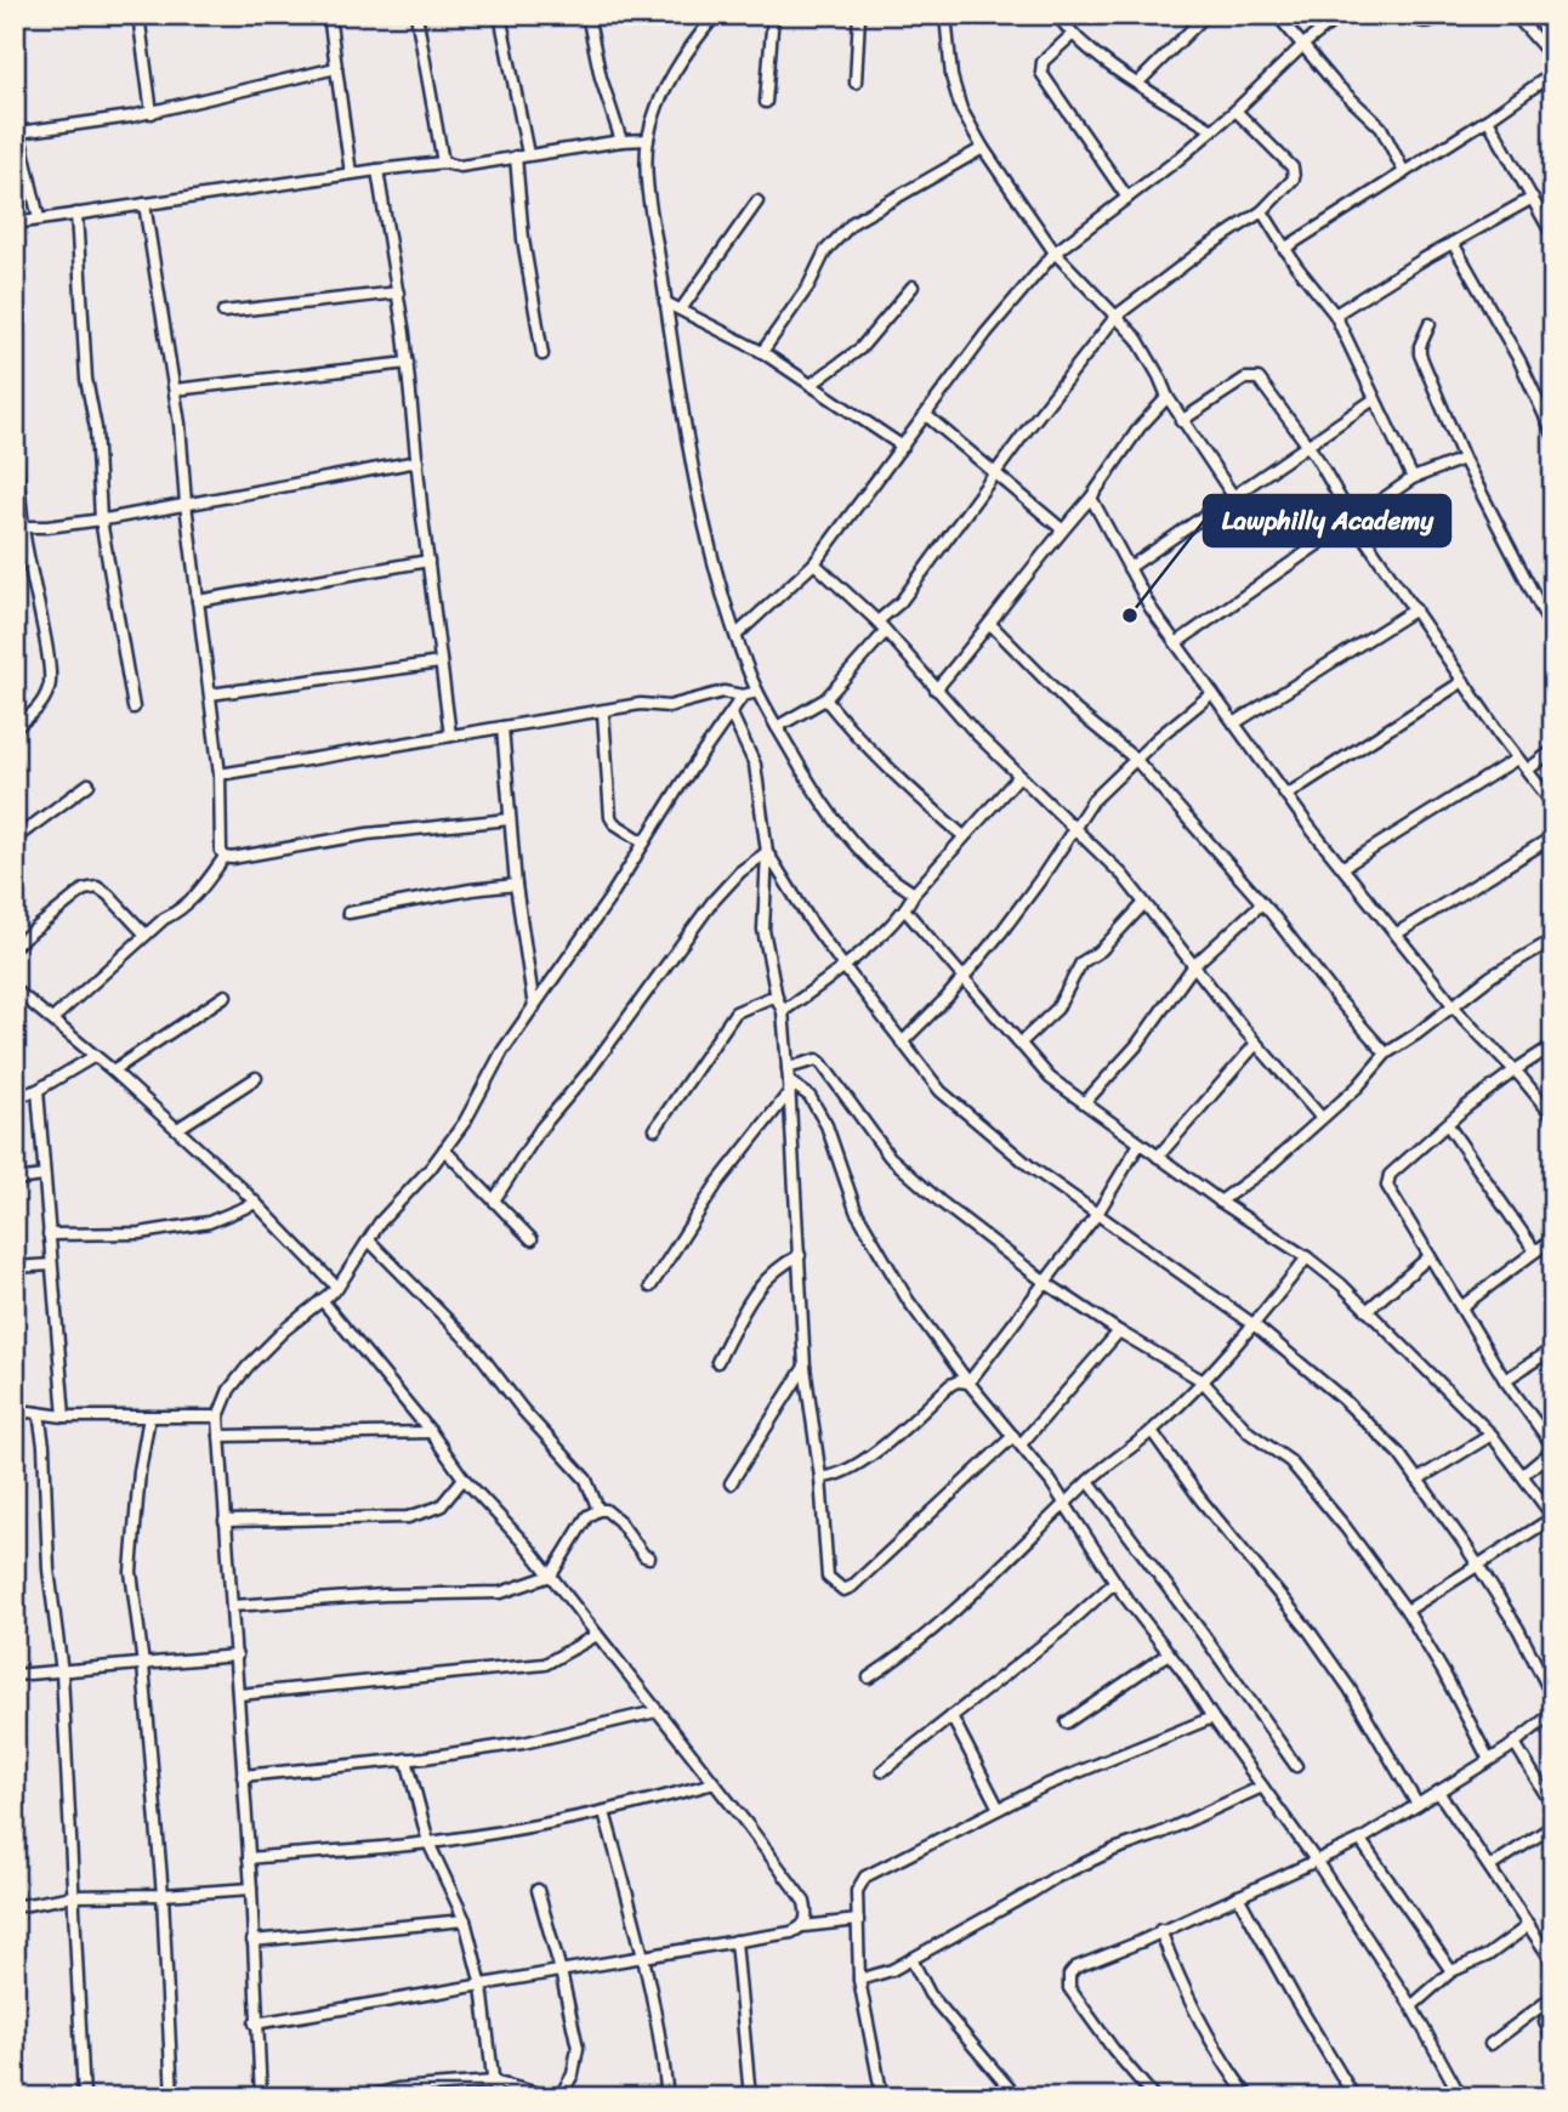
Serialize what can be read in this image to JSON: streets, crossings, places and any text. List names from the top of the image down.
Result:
{
  "places": ["Lawphilly Academy"]
}
